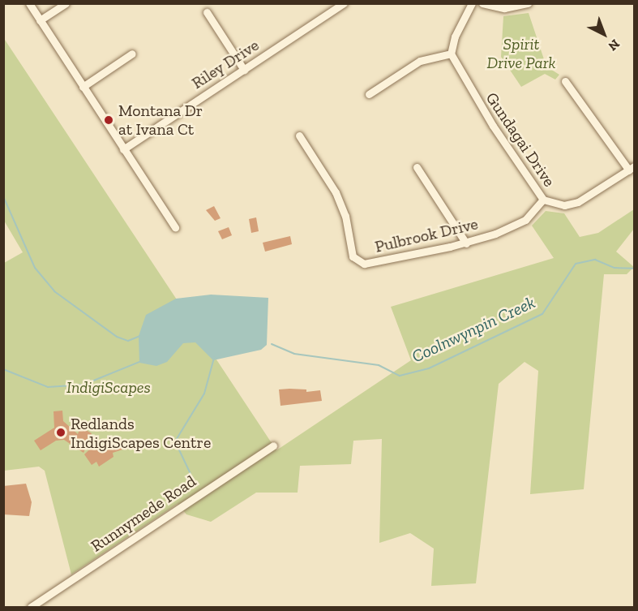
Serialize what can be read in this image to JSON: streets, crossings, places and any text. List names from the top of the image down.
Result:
{
  "streets": {
    "street": [
      "Riley Drive",
      "Gundagai Drive",
      "Pulbrook Drive",
      "Runnymede Road"
    ]
  },
  "crossings": [
    ["Gundagai Drive", "Pulbrook Drive"]
  ],
  "water": ["Coolnwynpin Creek"],
  "parks": ["Spirit Drive Park", "IndigiScapes"],
  "places": ["Montana Dr at Ivana Ct", "Redlands IndigiScapes Centre"],
  "north": "bottom right"
}
